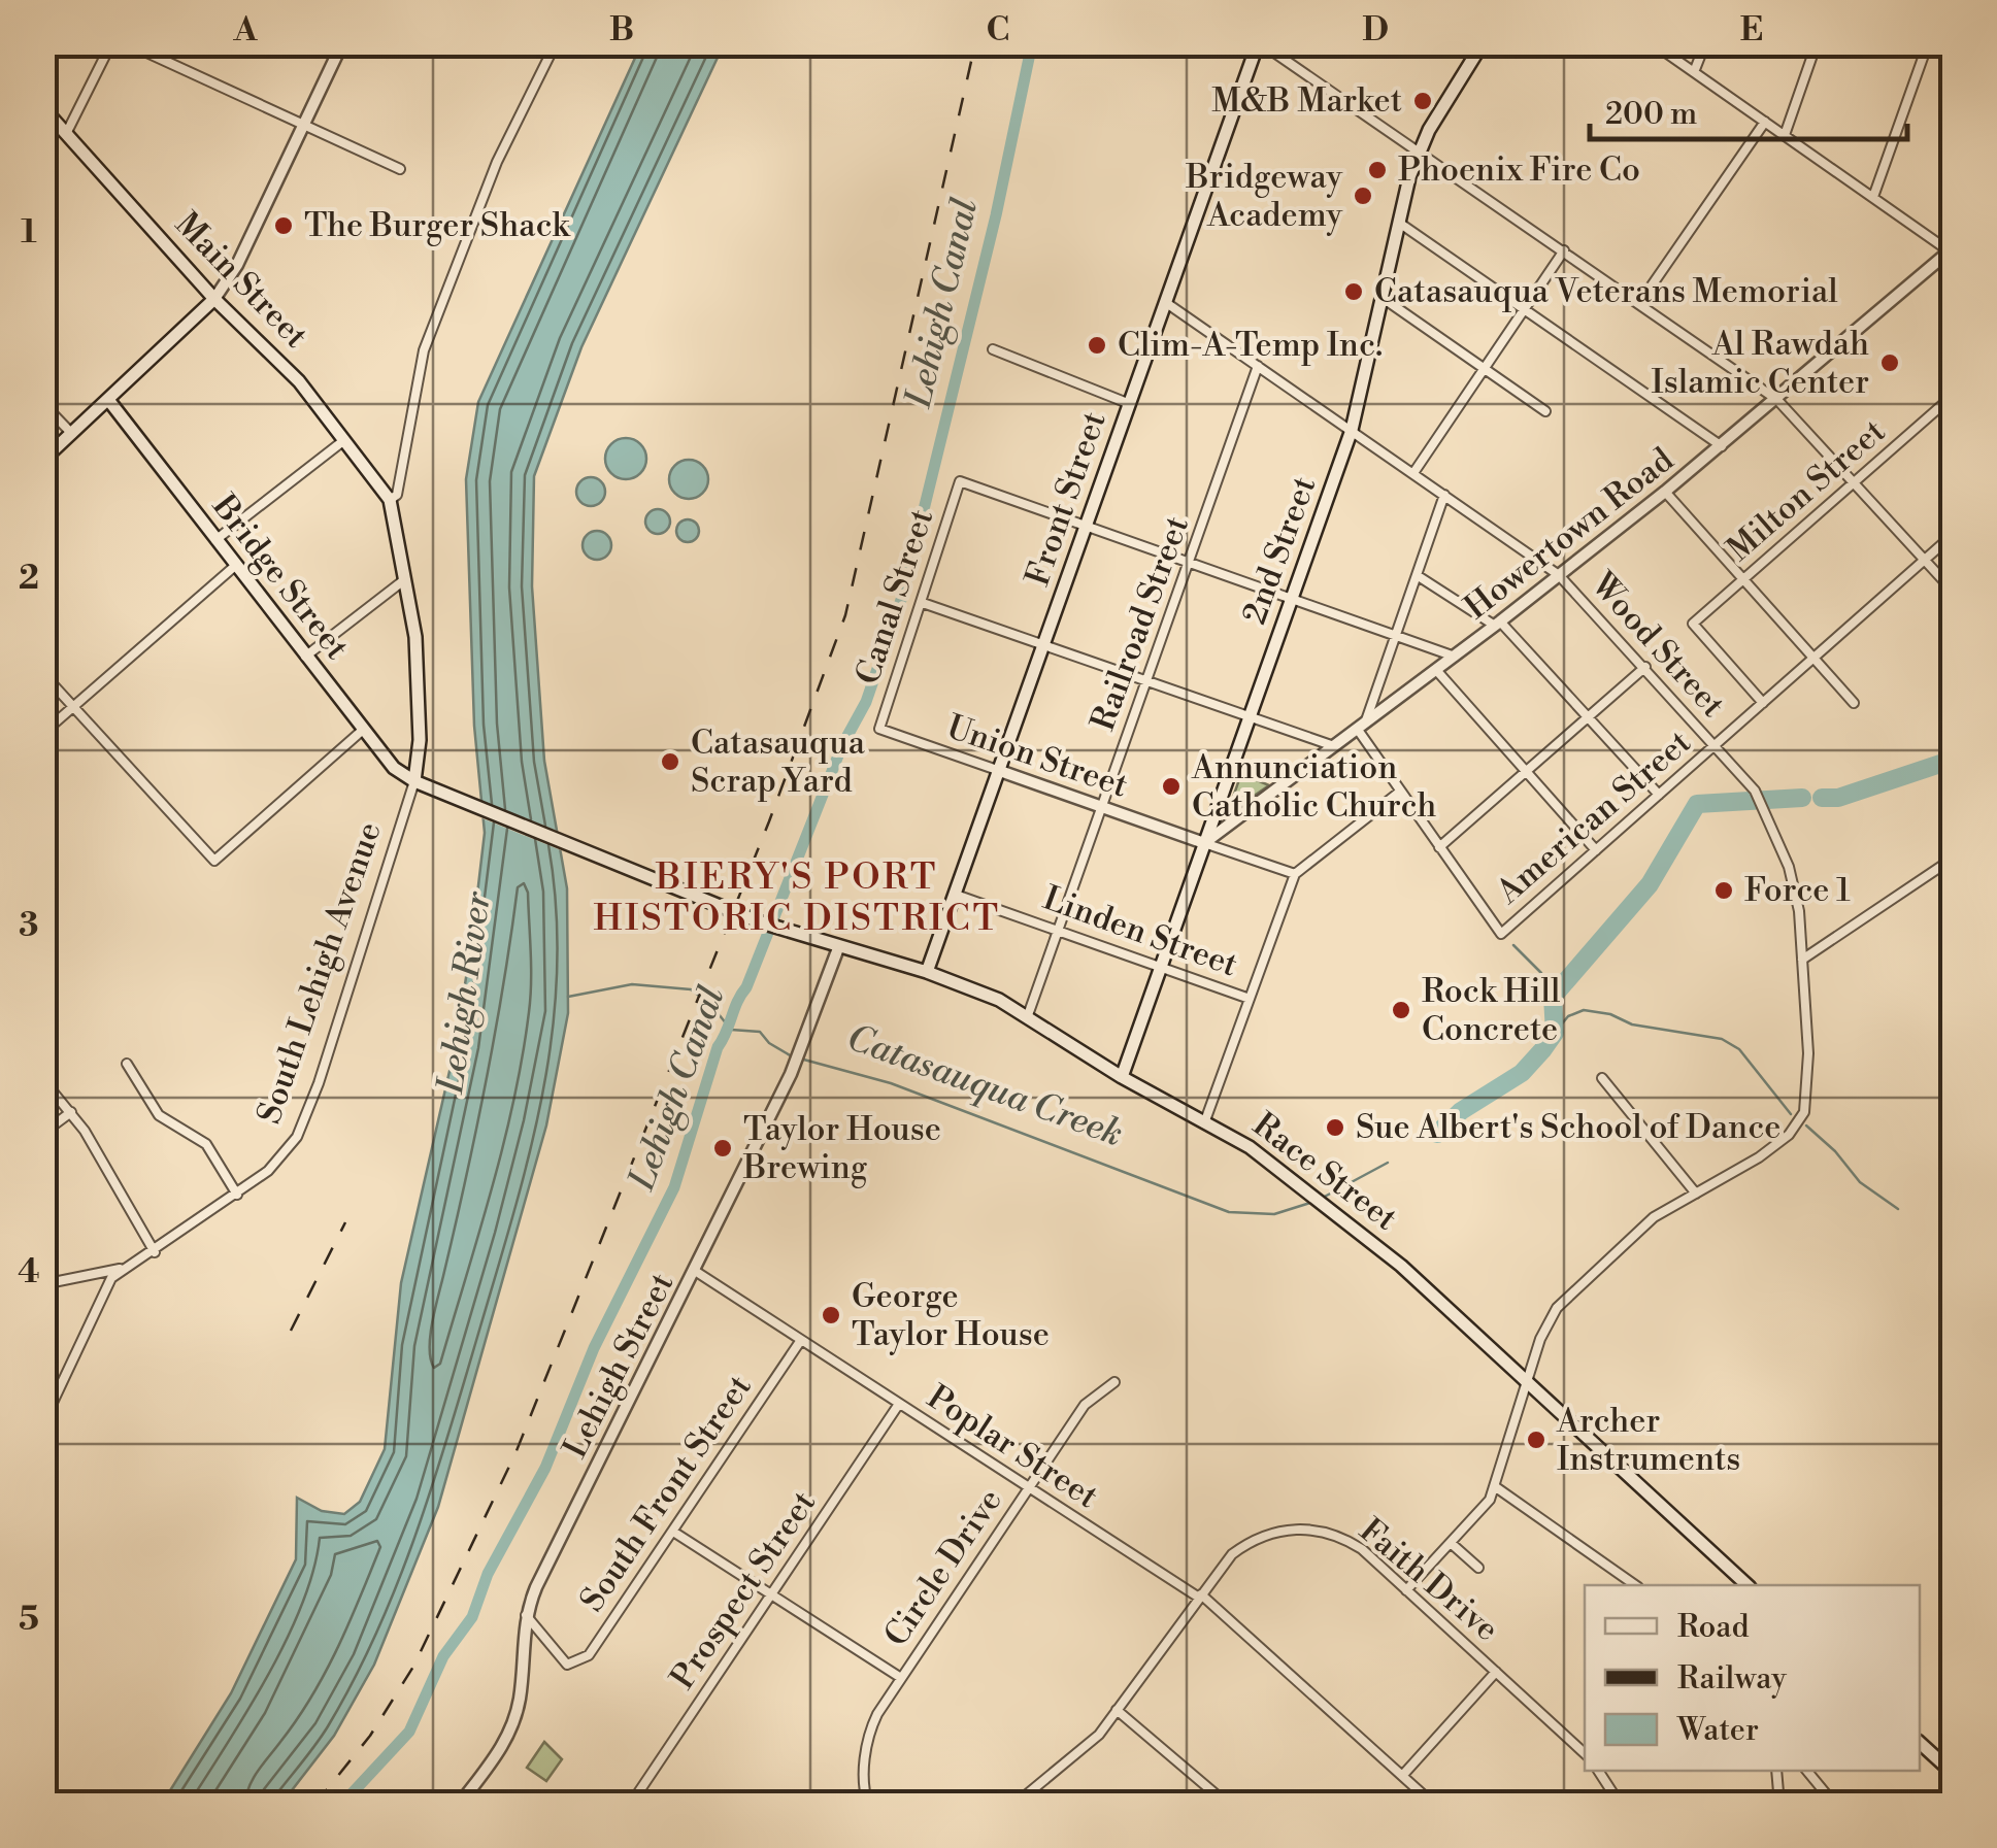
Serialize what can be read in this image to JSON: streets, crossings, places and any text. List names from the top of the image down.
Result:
{
  "streets": {
    "main road": [
      "Main Street",
      "Front Street",
      "2nd Street",
      "Bridge Street",
      "South Lehigh Avenue",
      "Race Street"
    ],
    "street": [
      "Milton Street",
      "Howertown Road",
      "Canal Street",
      "Railroad Street",
      "Wood Street",
      "Union Street",
      "American Street",
      "Linden Street",
      "Lehigh Street",
      "Poplar Street",
      "South Front Street",
      "Circle Drive",
      "Faith Drive",
      "Prospect Street"
    ]
  },
  "crossings": [
    ["Main Street", "South Lehigh Avenue"],
    ["Milton Street", "American Street"],
    ["Front Street", "Canal Street"],
    ["Front Street", "Wood Street"],
    ["Front Street", "Union Street"],
    ["Front Street", "Linden Street"],
    ["Front Street", "Race Street"],
    ["Howertown Road", "2nd Street"],
    ["Howertown Road", "Wood Street"],
    ["Howertown Road", "Union Street"],
    ["2nd Street", "Wood Street"],
    ["2nd Street", "Union Street"],
    ["2nd Street", "Linden Street"],
    ["2nd Street", "Race Street"],
    ["Bridge Street", "South Lehigh Avenue"],
    ["Bridge Street", "Race Street"],
    ["Canal Street", "Union Street"],
    ["Railroad Street", "Wood Street"],
    ["Railroad Street", "Union Street"],
    ["Railroad Street", "Linden Street"],
    ["Railroad Street", "Race Street"],
    ["Wood Street", "American Street"],
    ["Wood Street", "Race Street"],
    ["South Lehigh Avenue", "Race Street"],
    ["Race Street", "Lehigh Street"],
    ["Lehigh Street", "Poplar Street"],
    ["Lehigh Street", "South Front Street"],
    ["Poplar Street", "South Front Street"],
    ["Poplar Street", "Circle Drive"],
    ["Poplar Street", "Faith Drive"],
    ["Poplar Street", "Prospect Street"]
  ],
  "districts": ["BIERY'S PORT HISTORIC DISTRICT"],
  "water": ["Lehigh Canal", "Lehigh River", "Catasauqua Creek"],
  "places": [
    "M&B Market",
    "Phoenix Fire Co",
    "Bridgeway Academy",
    "The Burger Shack",
    "Catasauqua Veterans Memorial",
    "Clim-A-Temp Inc.",
    "Al Rawdah Islamic Center",
    "Catasauqua Scrap Yard",
    "Annunciation Catholic Church",
    "Force 1",
    "Rock Hill Concrete",
    "Sue Albert's School of Dance",
    "Taylor House Brewing",
    "George Taylor House",
    "Archer Instruments"
  ],
  "legend": ["Road", "Railway", "Water"],
  "scale_bar": "200 m",
  "grid": {
    "columns": [
      "A",
      "B",
      "C",
      "D",
      "E"
    ],
    "rows": [
      "1",
      "2",
      "3",
      "4",
      "5"
    ]
  }
}
